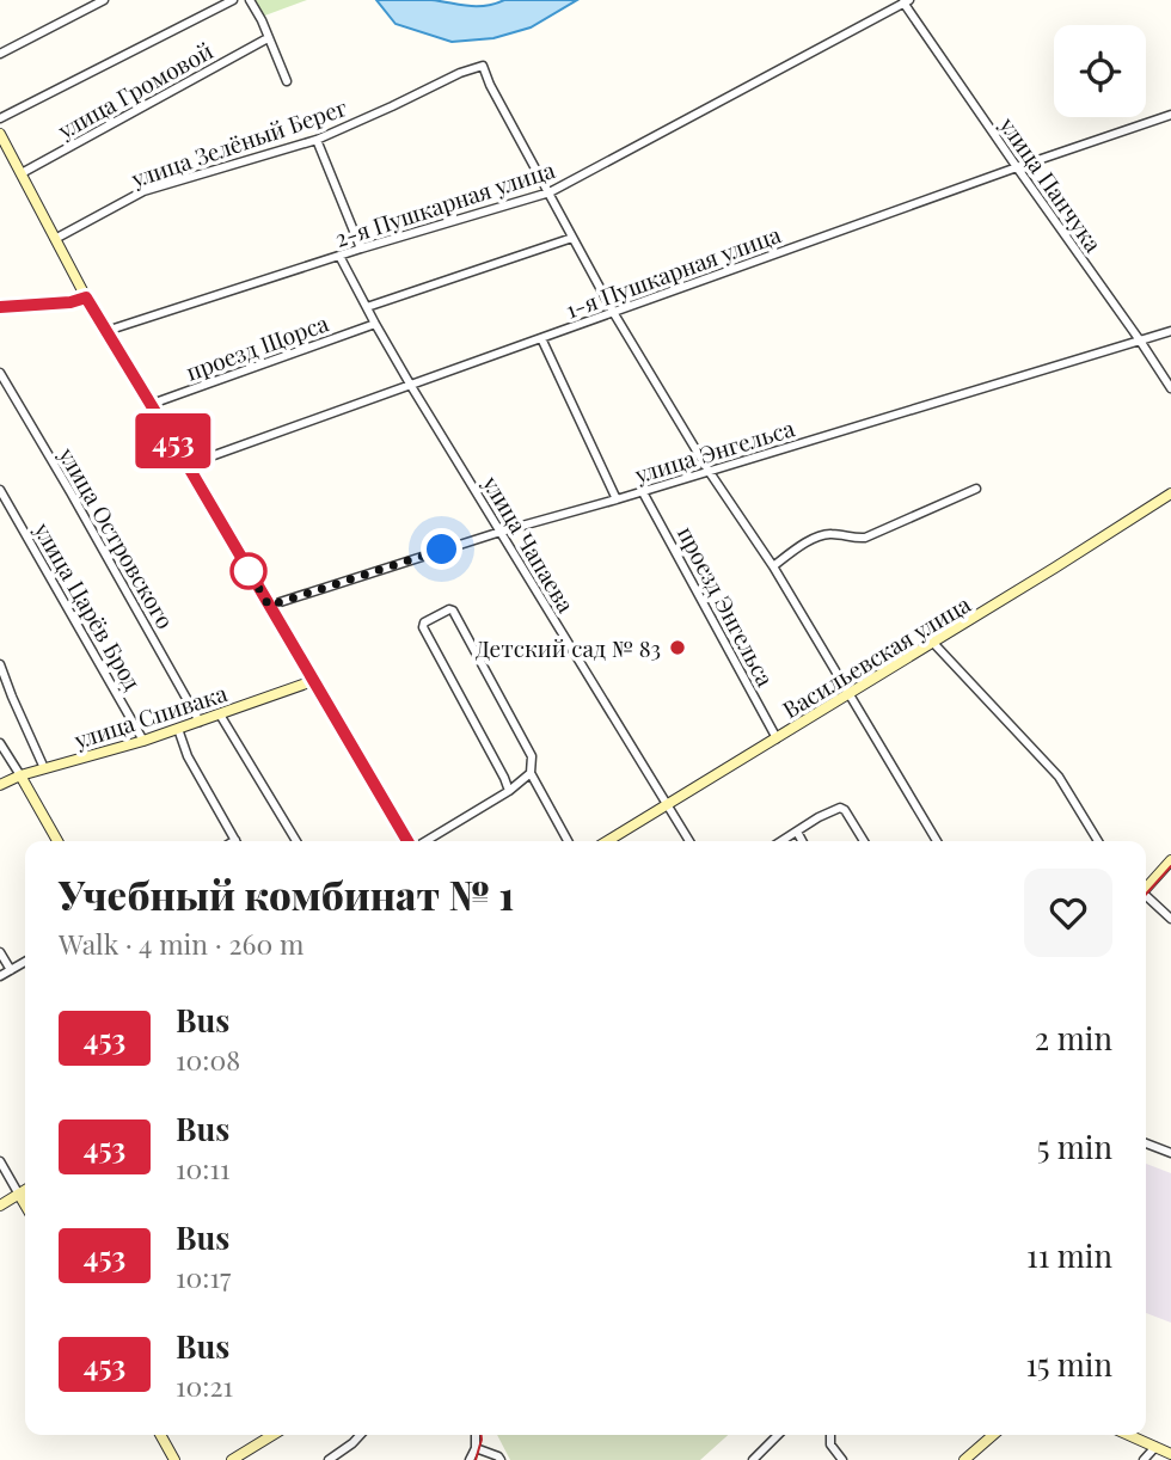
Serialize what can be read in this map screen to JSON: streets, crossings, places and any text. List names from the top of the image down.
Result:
{
  "streets": {
    "main road": ["Васильевская улица", "улица Спивака"],
    "street": [
      "улица Громовой",
      "улица Зелёный Берег",
      "улица Панчука",
      "2-я Пушкарная улица",
      "1-я Пушкарная улица",
      "проезд Щорса",
      "улица Энгельса",
      "улица Островского",
      "улица Чапаева",
      "улица Царёв Брод",
      "проезд Энгельса"
    ]
  },
  "crossings": [
    ["улица Зелёный Берег", "2-я Пушкарная улица"],
    ["улица Панчука", "2-я Пушкарная улица"],
    ["улица Панчука", "1-я Пушкарная улица"],
    ["улица Панчука", "улица Энгельса"],
    ["2-я Пушкарная улица", "улица Чапаева"],
    ["1-я Пушкарная улица", "улица Чапаева"],
    ["проезд Щорса", "улица Чапаева"],
    ["улица Энгельса", "улица Чапаева"],
    ["улица Энгельса", "проезд Энгельса"],
    ["улица Островского", "улица Спивака"],
    ["улица Чапаева", "Васильевская улица"],
    ["улица Царёв Брод", "улица Спивака"],
    ["проезд Энгельса", "Васильевская улица"]
  ],
  "places": ["Детский сад № 83"],
  "lines": ["bus line 453"],
  "page": {
    "on_map": "453",
    "heading": ["Учебный комбинат № 1", "Walk · 4 min · 260 m"],
    "list": [
      {
        "mark": "453",
        "name": "Bus",
        "note": "10:08",
        "value": "2 min"
      },
      {
        "mark": "453",
        "name": "Bus",
        "note": "10:11",
        "value": "5 min"
      },
      {
        "mark": "453",
        "name": "Bus",
        "note": "10:17",
        "value": "11 min"
      },
      {
        "mark": "453",
        "name": "Bus",
        "note": "10:21",
        "value": "15 min"
      }
    ]
  }
}
